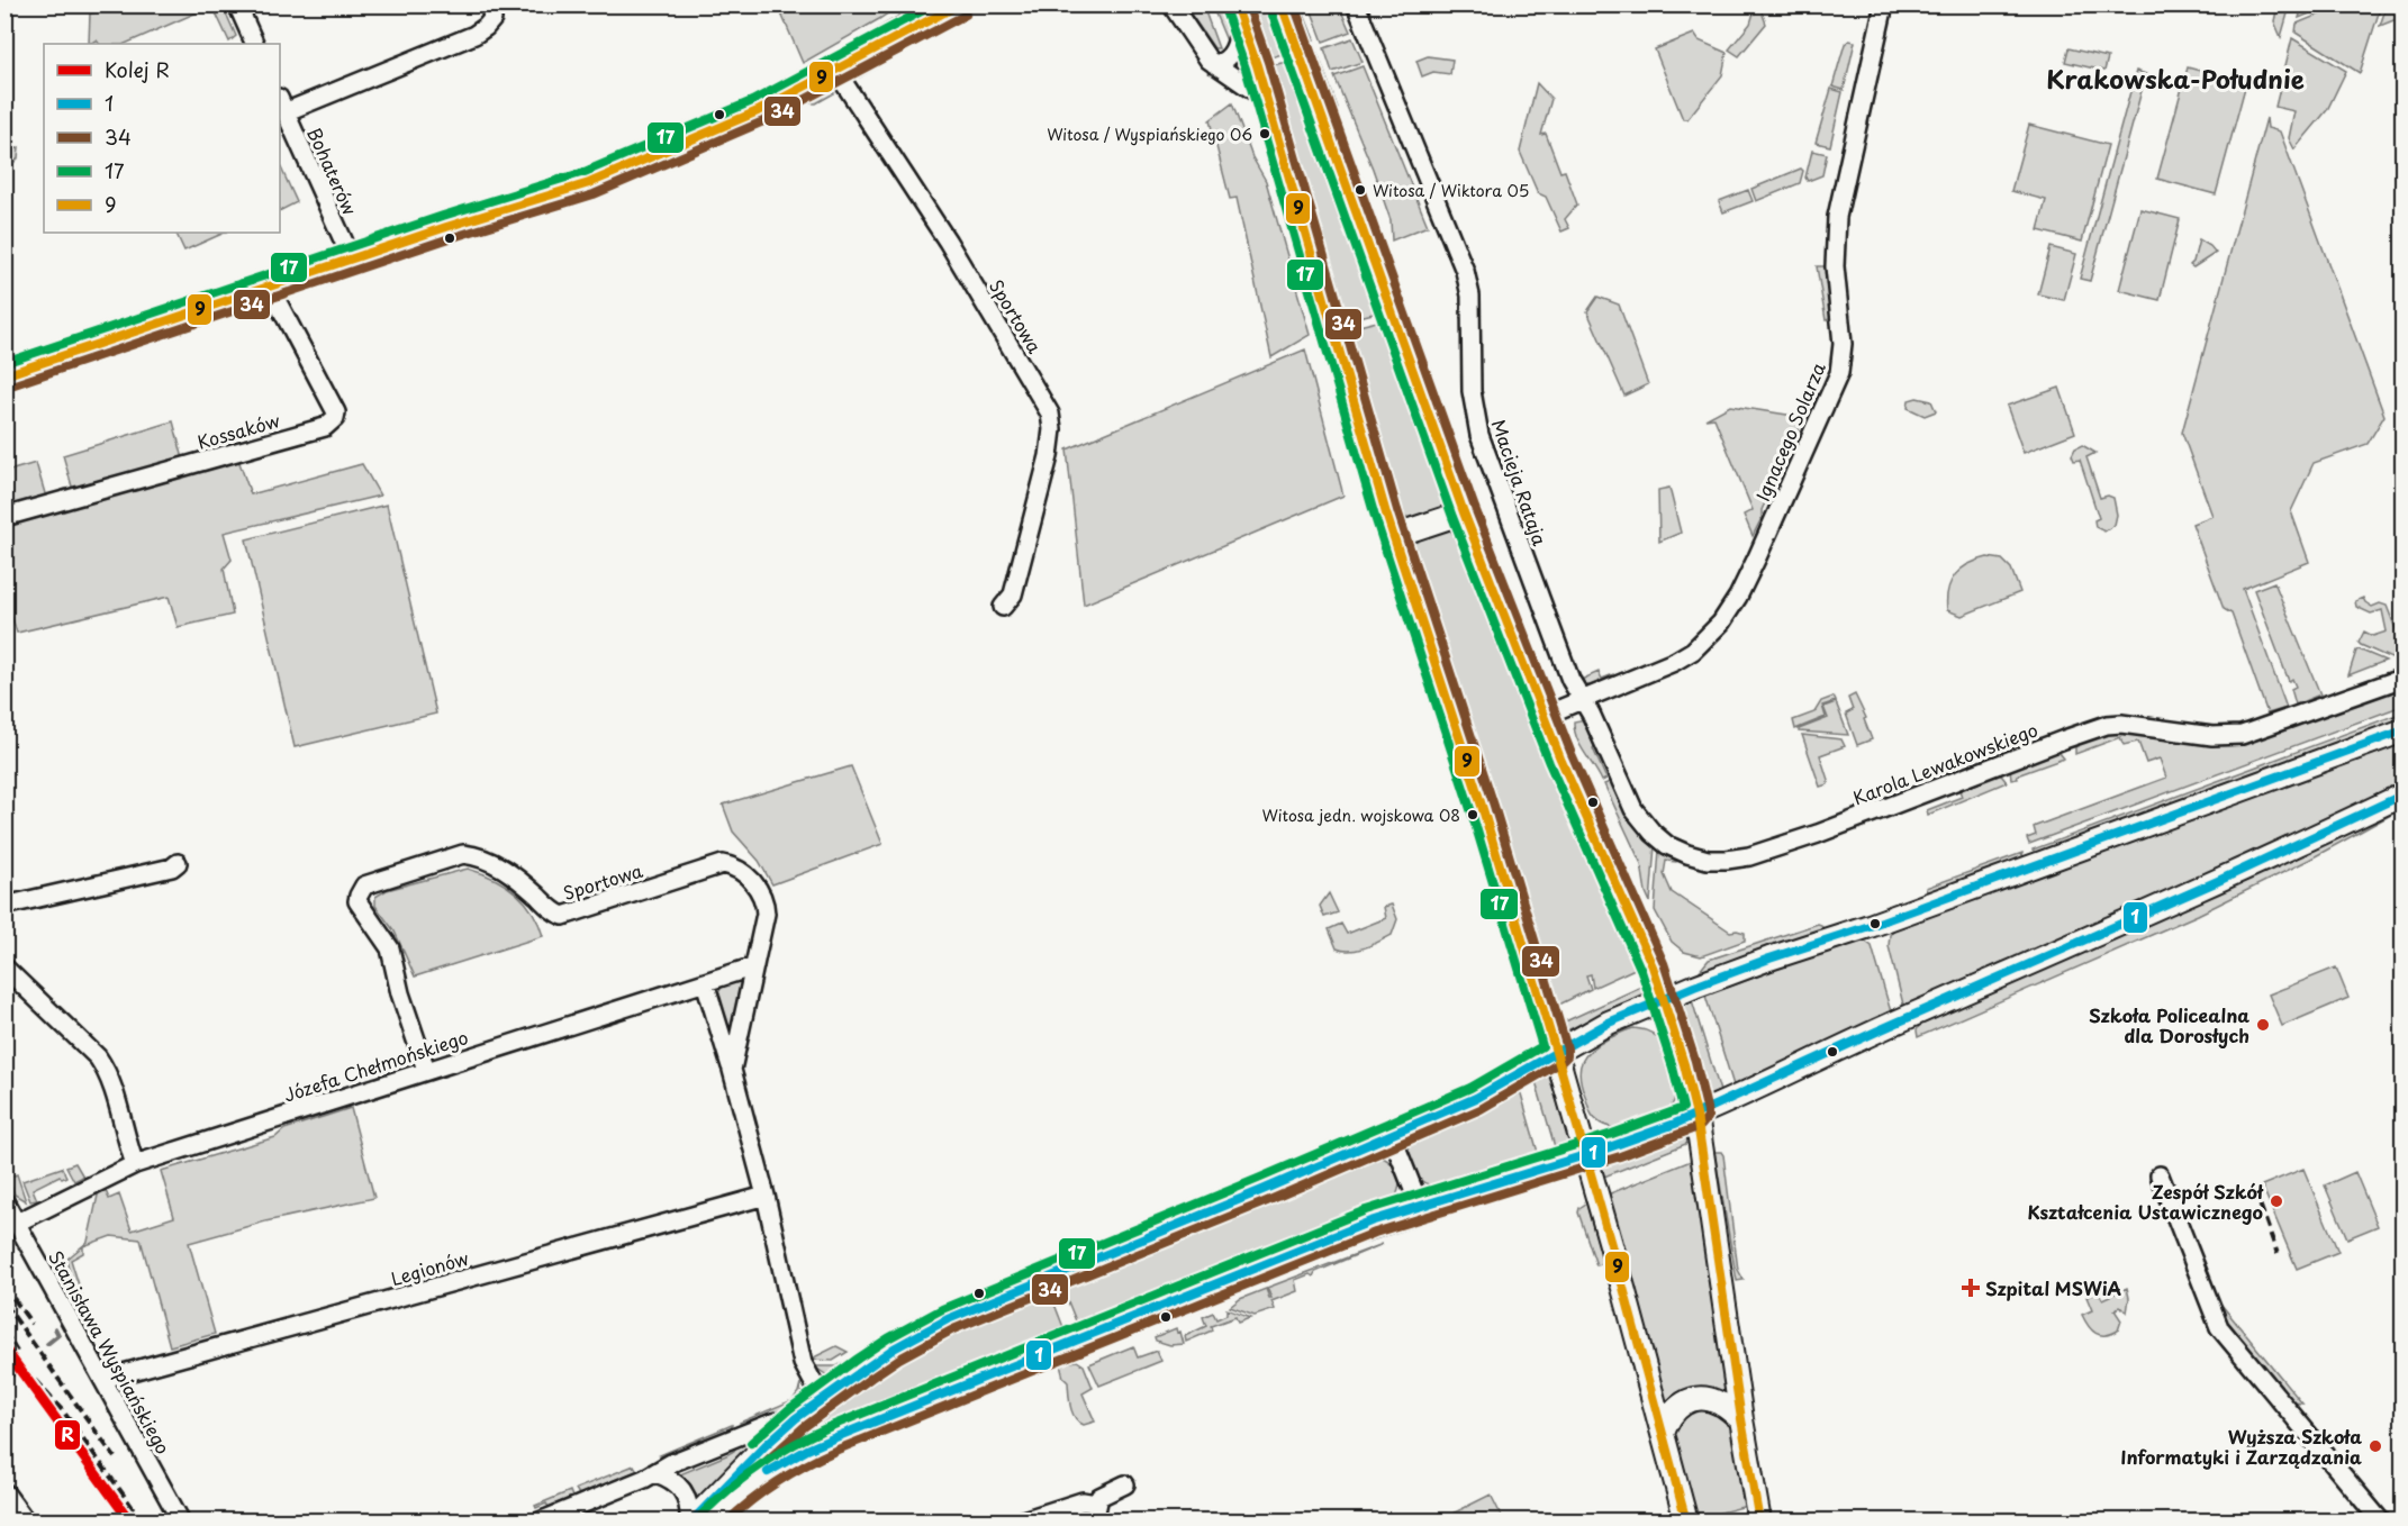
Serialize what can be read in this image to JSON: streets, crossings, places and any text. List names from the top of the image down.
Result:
{
  "streets": {
    "street": [
      "Bohaterów",
      "Sportowa",
      "Kossaków",
      "Ignacego Solarza",
      "Macieja Rataja",
      "Karola Lewakowskiego",
      "Józefa Chełmońskiego",
      "Legionów",
      "Stanisława Wyspiańskiego"
    ]
  },
  "crossings": [
    ["Sportowa", "Józefa Chełmońskiego"],
    ["Sportowa", "Legionów"],
    ["Ignacego Solarza", "Macieja Rataja"],
    ["Ignacego Solarza", "Karola Lewakowskiego"],
    ["Macieja Rataja", "Karola Lewakowskiego"],
    ["Józefa Chełmońskiego", "Stanisława Wyspiańskiego"],
    ["Legionów", "Stanisława Wyspiańskiego"]
  ],
  "districts": ["Krakowska-Południe"],
  "places": {
    "other": [
      "Witosa / Wyspiańskiego 06",
      "Witosa / Wiktora 05",
      "Witosa jedn. wojskowa 08",
      "Szkoła Policealna dla Dorosłych",
      "Zespół Szkół Kształcenia Ustawicznego",
      "Wyższa Szkoła Informatyki i Zarządzania"
    ],
    "health": ["Szpital MSWiA"]
  },
  "lines": [
    "transit line 34",
    "transit line 17",
    "transit line 9",
    "transit line 1",
    "rail line R"
  ],
  "legend": [
    "Kolej R",
    "1",
    "34",
    "17",
    "9"
  ]
}
